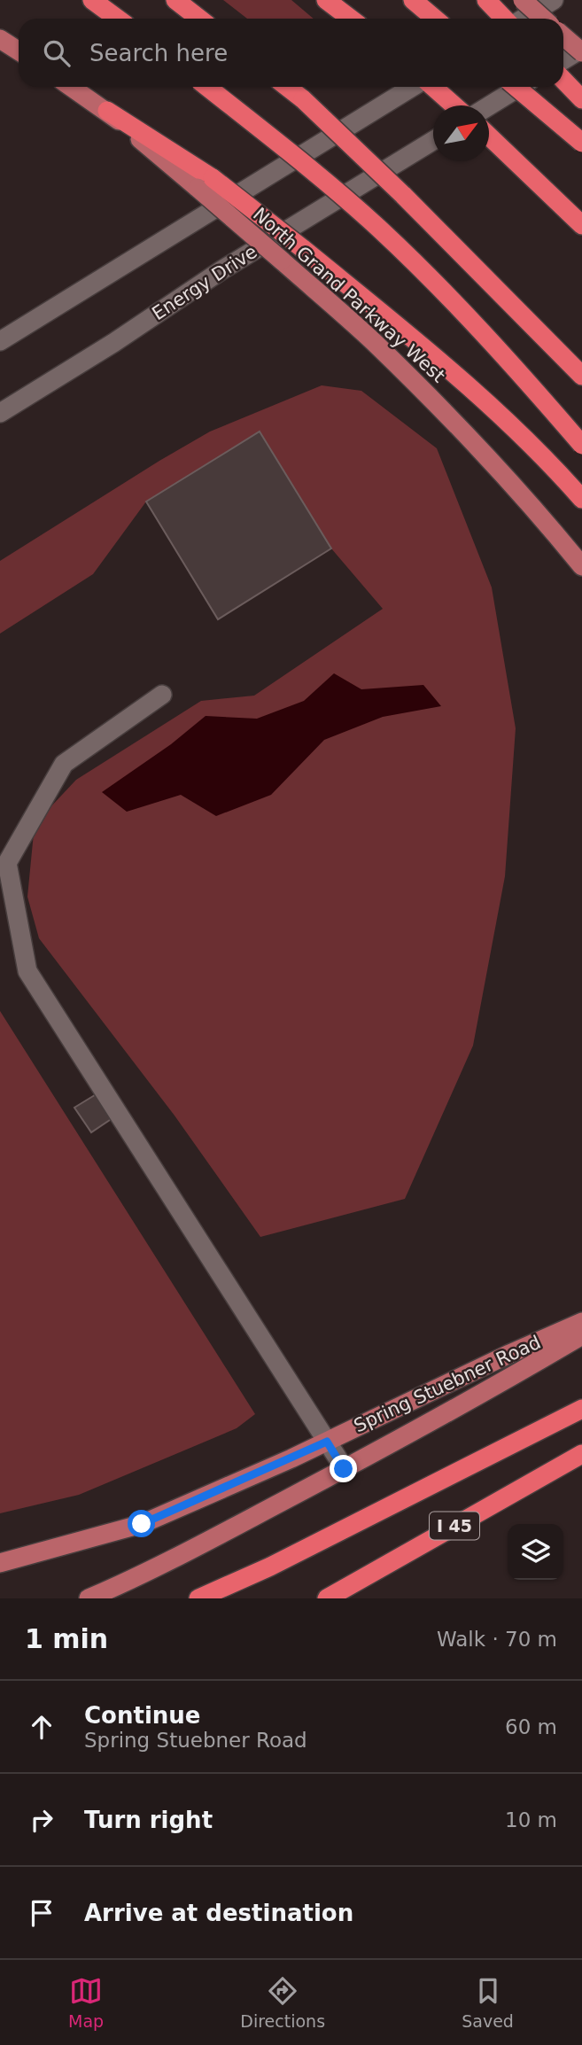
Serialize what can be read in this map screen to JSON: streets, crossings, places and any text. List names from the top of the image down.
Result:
{
  "streets": {
    "highway": ["I 45"],
    "main road": ["North Grand Parkway West", "Spring Stuebner Road"],
    "street": ["Energy Drive"]
  },
  "north": "top right",
  "page": {
    "search": "Search here",
    "heading": ["1 min", "Walk · 70 m"],
    "list": [
      ["Continue", "Spring Stuebner Road", "60 m"],
      ["Turn right", "10 m"],
      "Arrive at destination"
    ],
    "nav": ["Map", "Directions", "Saved"]
  }
}
